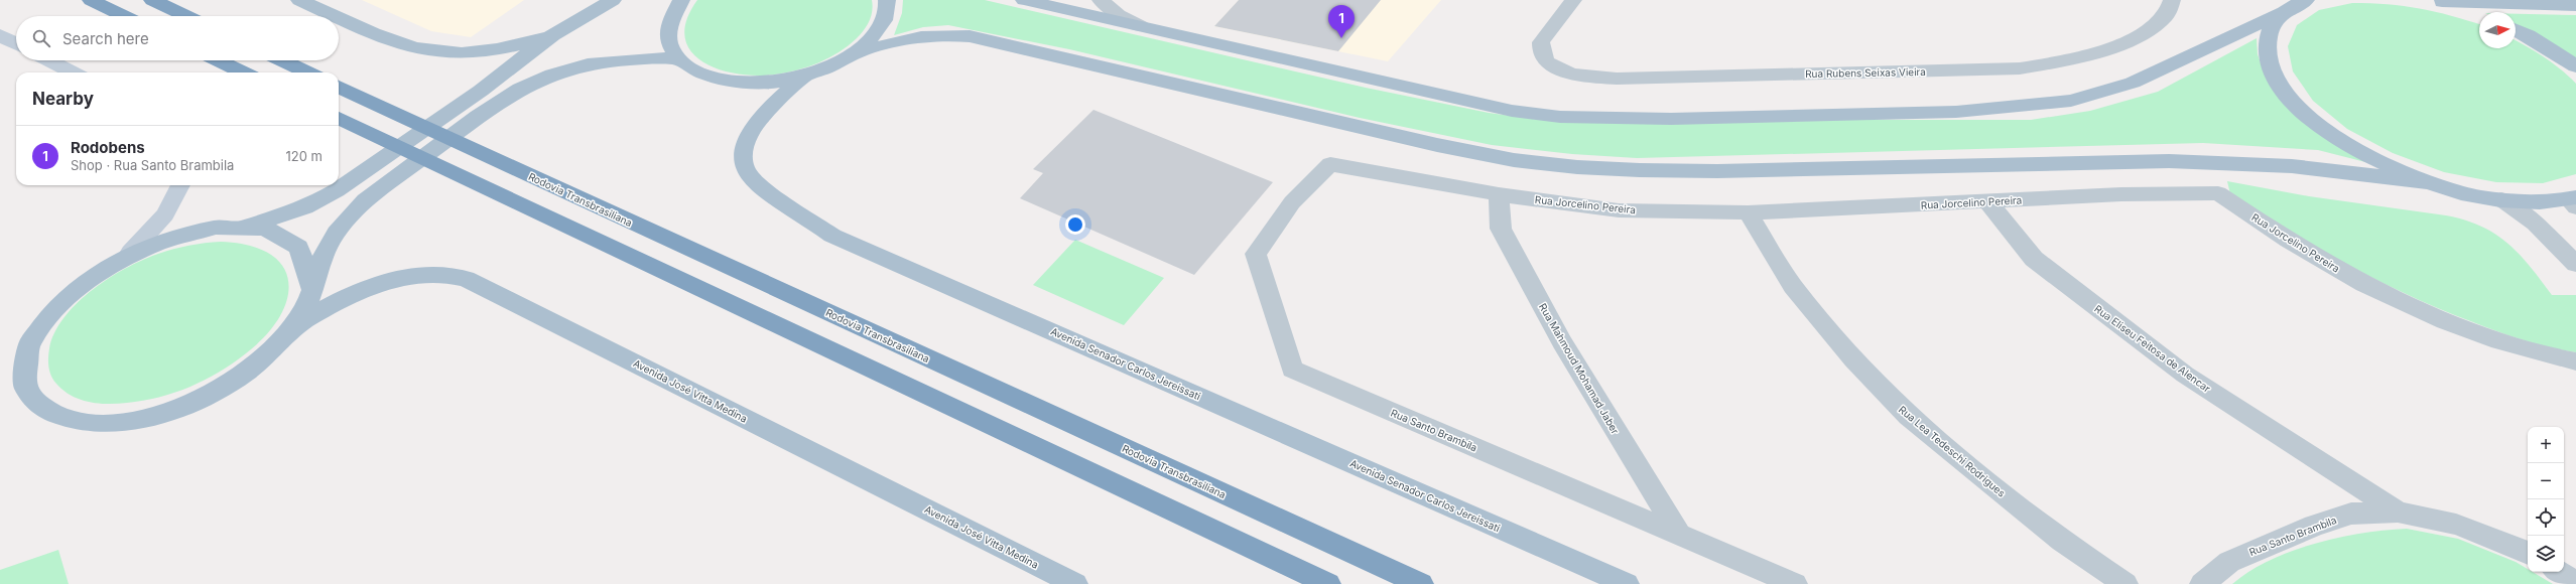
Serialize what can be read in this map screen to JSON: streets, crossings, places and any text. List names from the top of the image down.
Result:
{
  "streets": {
    "highway": ["Rodovia Transbrasiliana"],
    "main road": ["Avenida Senador Carlos Jereissati", "Avenida José Vitta Medina"],
    "street": [
      "Rua Rubens Seixas Vieira",
      "Rua Jorcelino Pereira",
      "Rua Eliseu Feitosa de Alencar",
      "Rua Mahmoud Mohamad Jaber",
      "Rua Santo Brambila",
      "Rua Lea Tedeschi Rodrigues"
    ]
  },
  "crossings": [
    ["Rua Jorcelino Pereira", "Rua Eliseu Feitosa de Alencar"],
    ["Rua Jorcelino Pereira", "Rua Mahmoud Mohamad Jaber"],
    ["Rua Jorcelino Pereira", "Rua Santo Brambila"],
    ["Rua Jorcelino Pereira", "Rua Lea Tedeschi Rodrigues"],
    ["Rua Eliseu Feitosa de Alencar", "Rua Santo Brambila"],
    ["Rua Mahmoud Mohamad Jaber", "Rua Santo Brambila"]
  ],
  "north": "right",
  "page": {
    "pins": "1",
    "search": "Search here",
    "heading": "Nearby",
    "list": [
      {
        "mark": "1",
        "name": "Rodobens",
        "note": "Shop · Rua Santo Brambila",
        "value": "120 m"
      }
    ],
    "map_buttons": ["+", "−"]
  }
}
